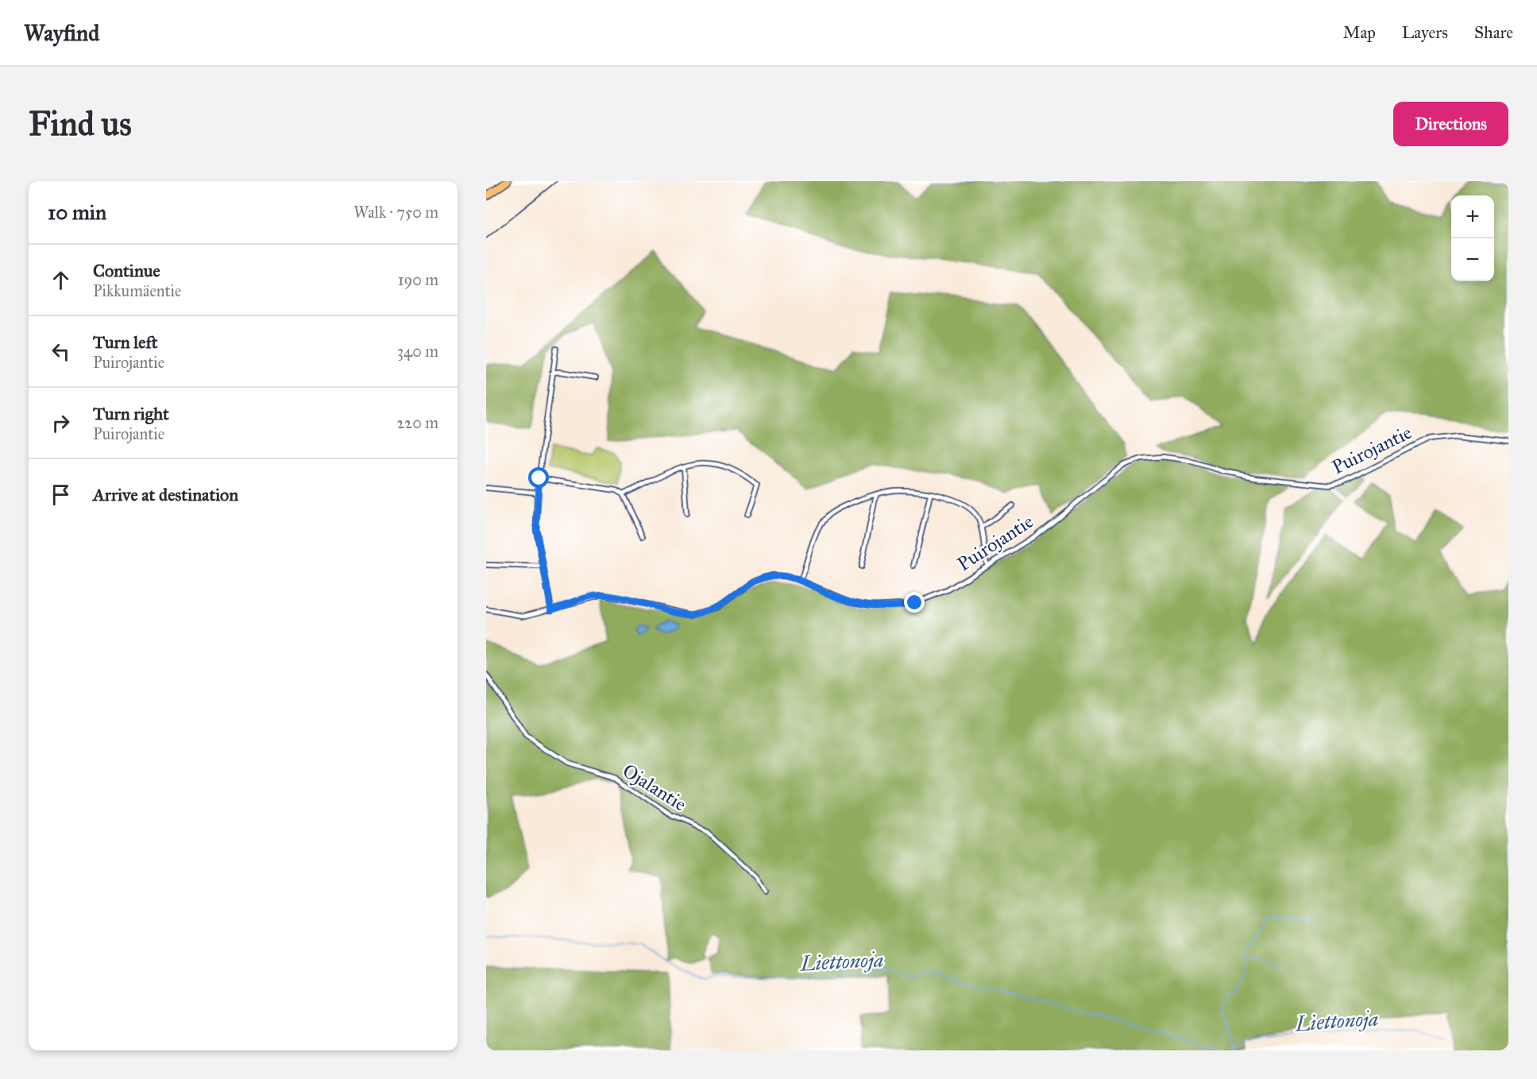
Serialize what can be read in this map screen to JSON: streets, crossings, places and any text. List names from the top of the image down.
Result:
{
  "streets": {
    "street": ["Puirojantie", "Ojalantie"]
  },
  "water": ["Liettonoja"],
  "page": {
    "header": "Wayfind",
    "nav": ["Map", "Layers", "Share"],
    "buttons": "Directions",
    "title": "Find us",
    "heading": ["10 min", "Walk · 750 m"],
    "map_buttons": ["+", "−"],
    "list": [
      ["Continue", "Pikkumäentie", "190 m"],
      ["Turn left", "Puirojantie", "340 m"],
      ["Turn right", "Puirojantie", "220 m"],
      "Arrive at destination"
    ]
  }
}
